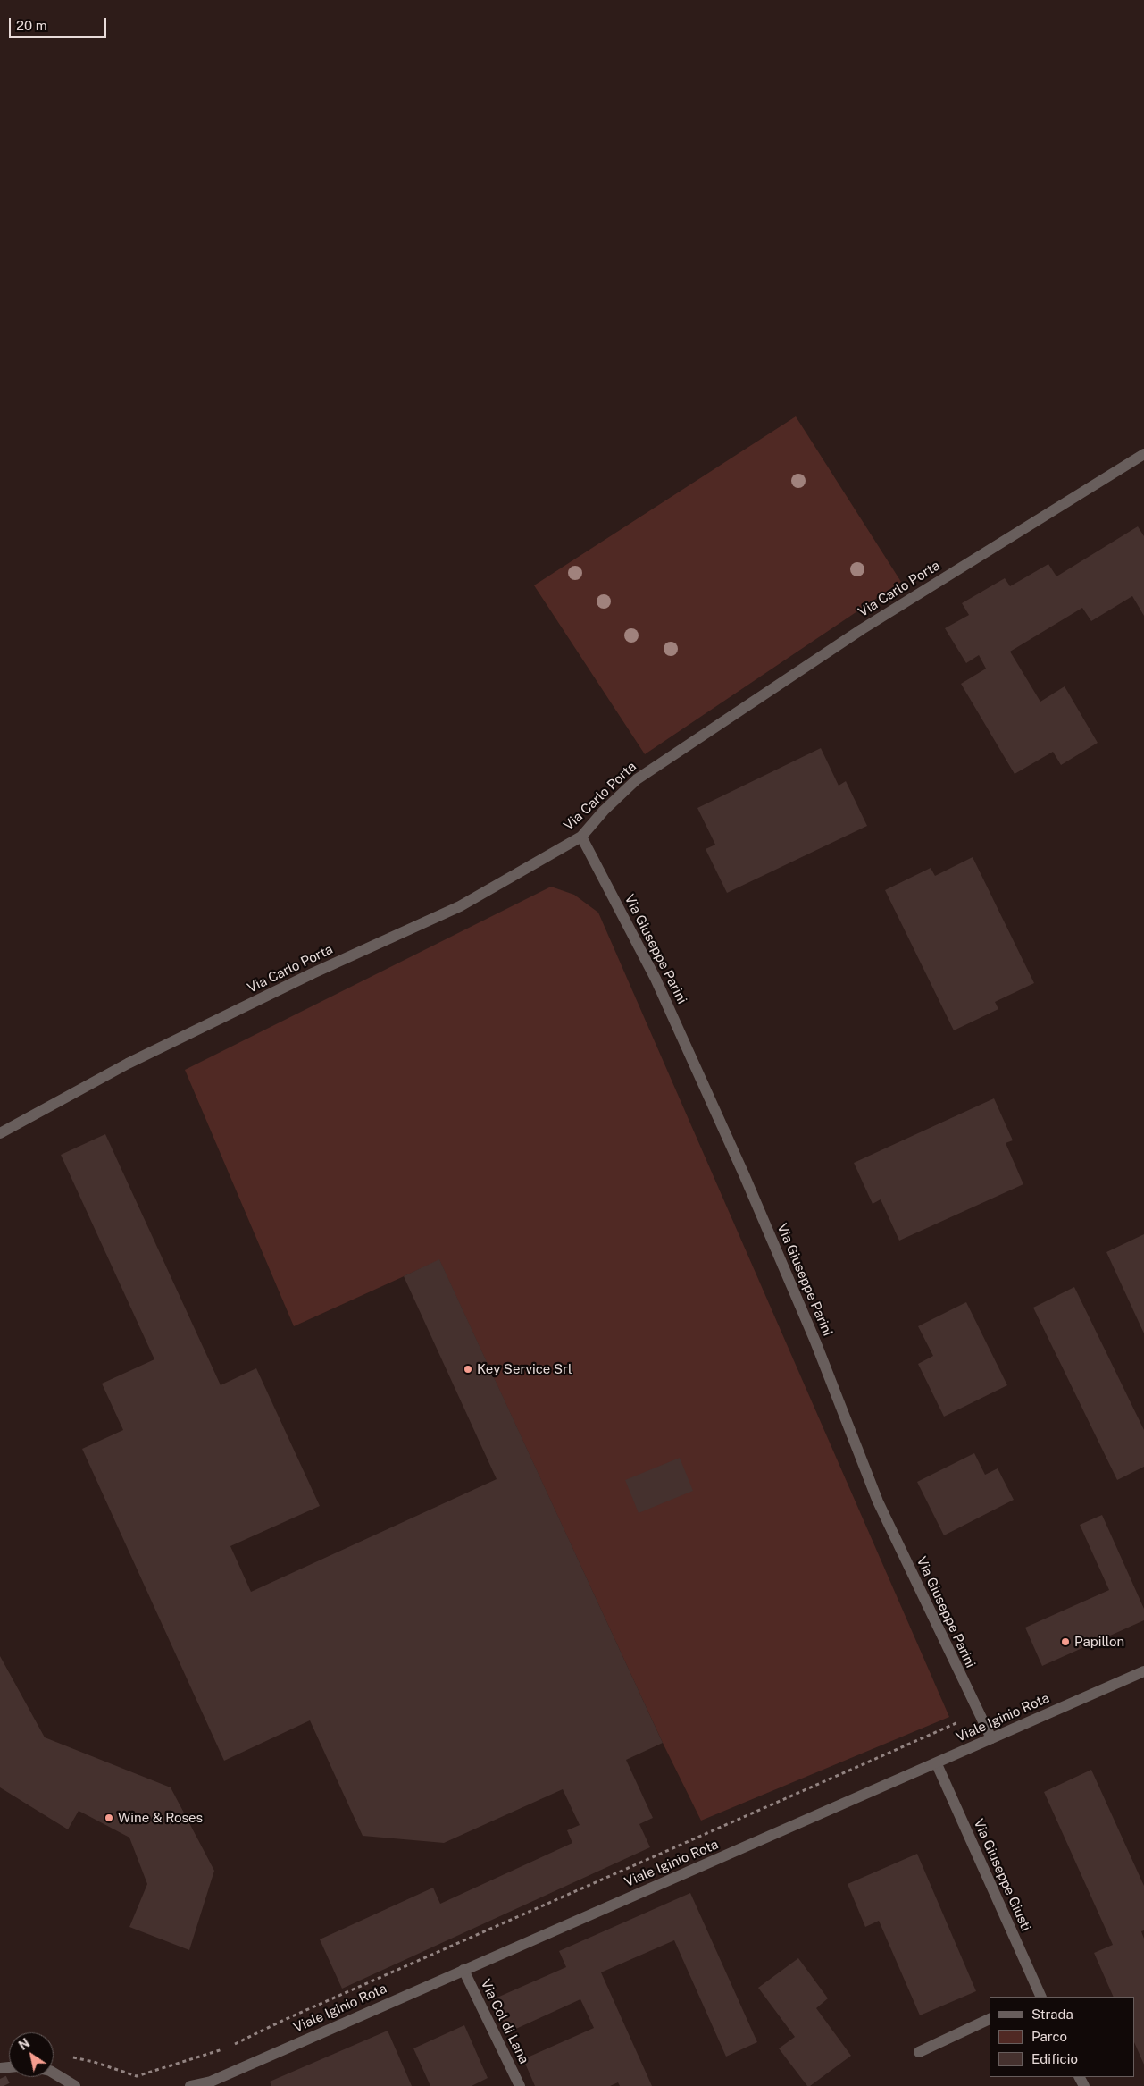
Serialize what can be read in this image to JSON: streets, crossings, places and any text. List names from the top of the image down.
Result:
{
  "streets": {
    "street": [
      "Via Carlo Porta",
      "Via Giuseppe Parini",
      "Viale Iginio Rota",
      "Via Giuseppe Giusti",
      "Via Col di Lana"
    ]
  },
  "crossings": [
    ["Via Carlo Porta", "Via Giuseppe Parini"],
    ["Via Giuseppe Parini", "Viale Iginio Rota"],
    ["Viale Iginio Rota", "Via Giuseppe Giusti"],
    ["Viale Iginio Rota", "Via Col di Lana"]
  ],
  "places": ["Key Service Srl", "Papillon", "Wine & Roses"],
  "legend": ["Strada", "Parco", "Edificio"],
  "scale_bar": "20 m",
  "north": "top left"
}
